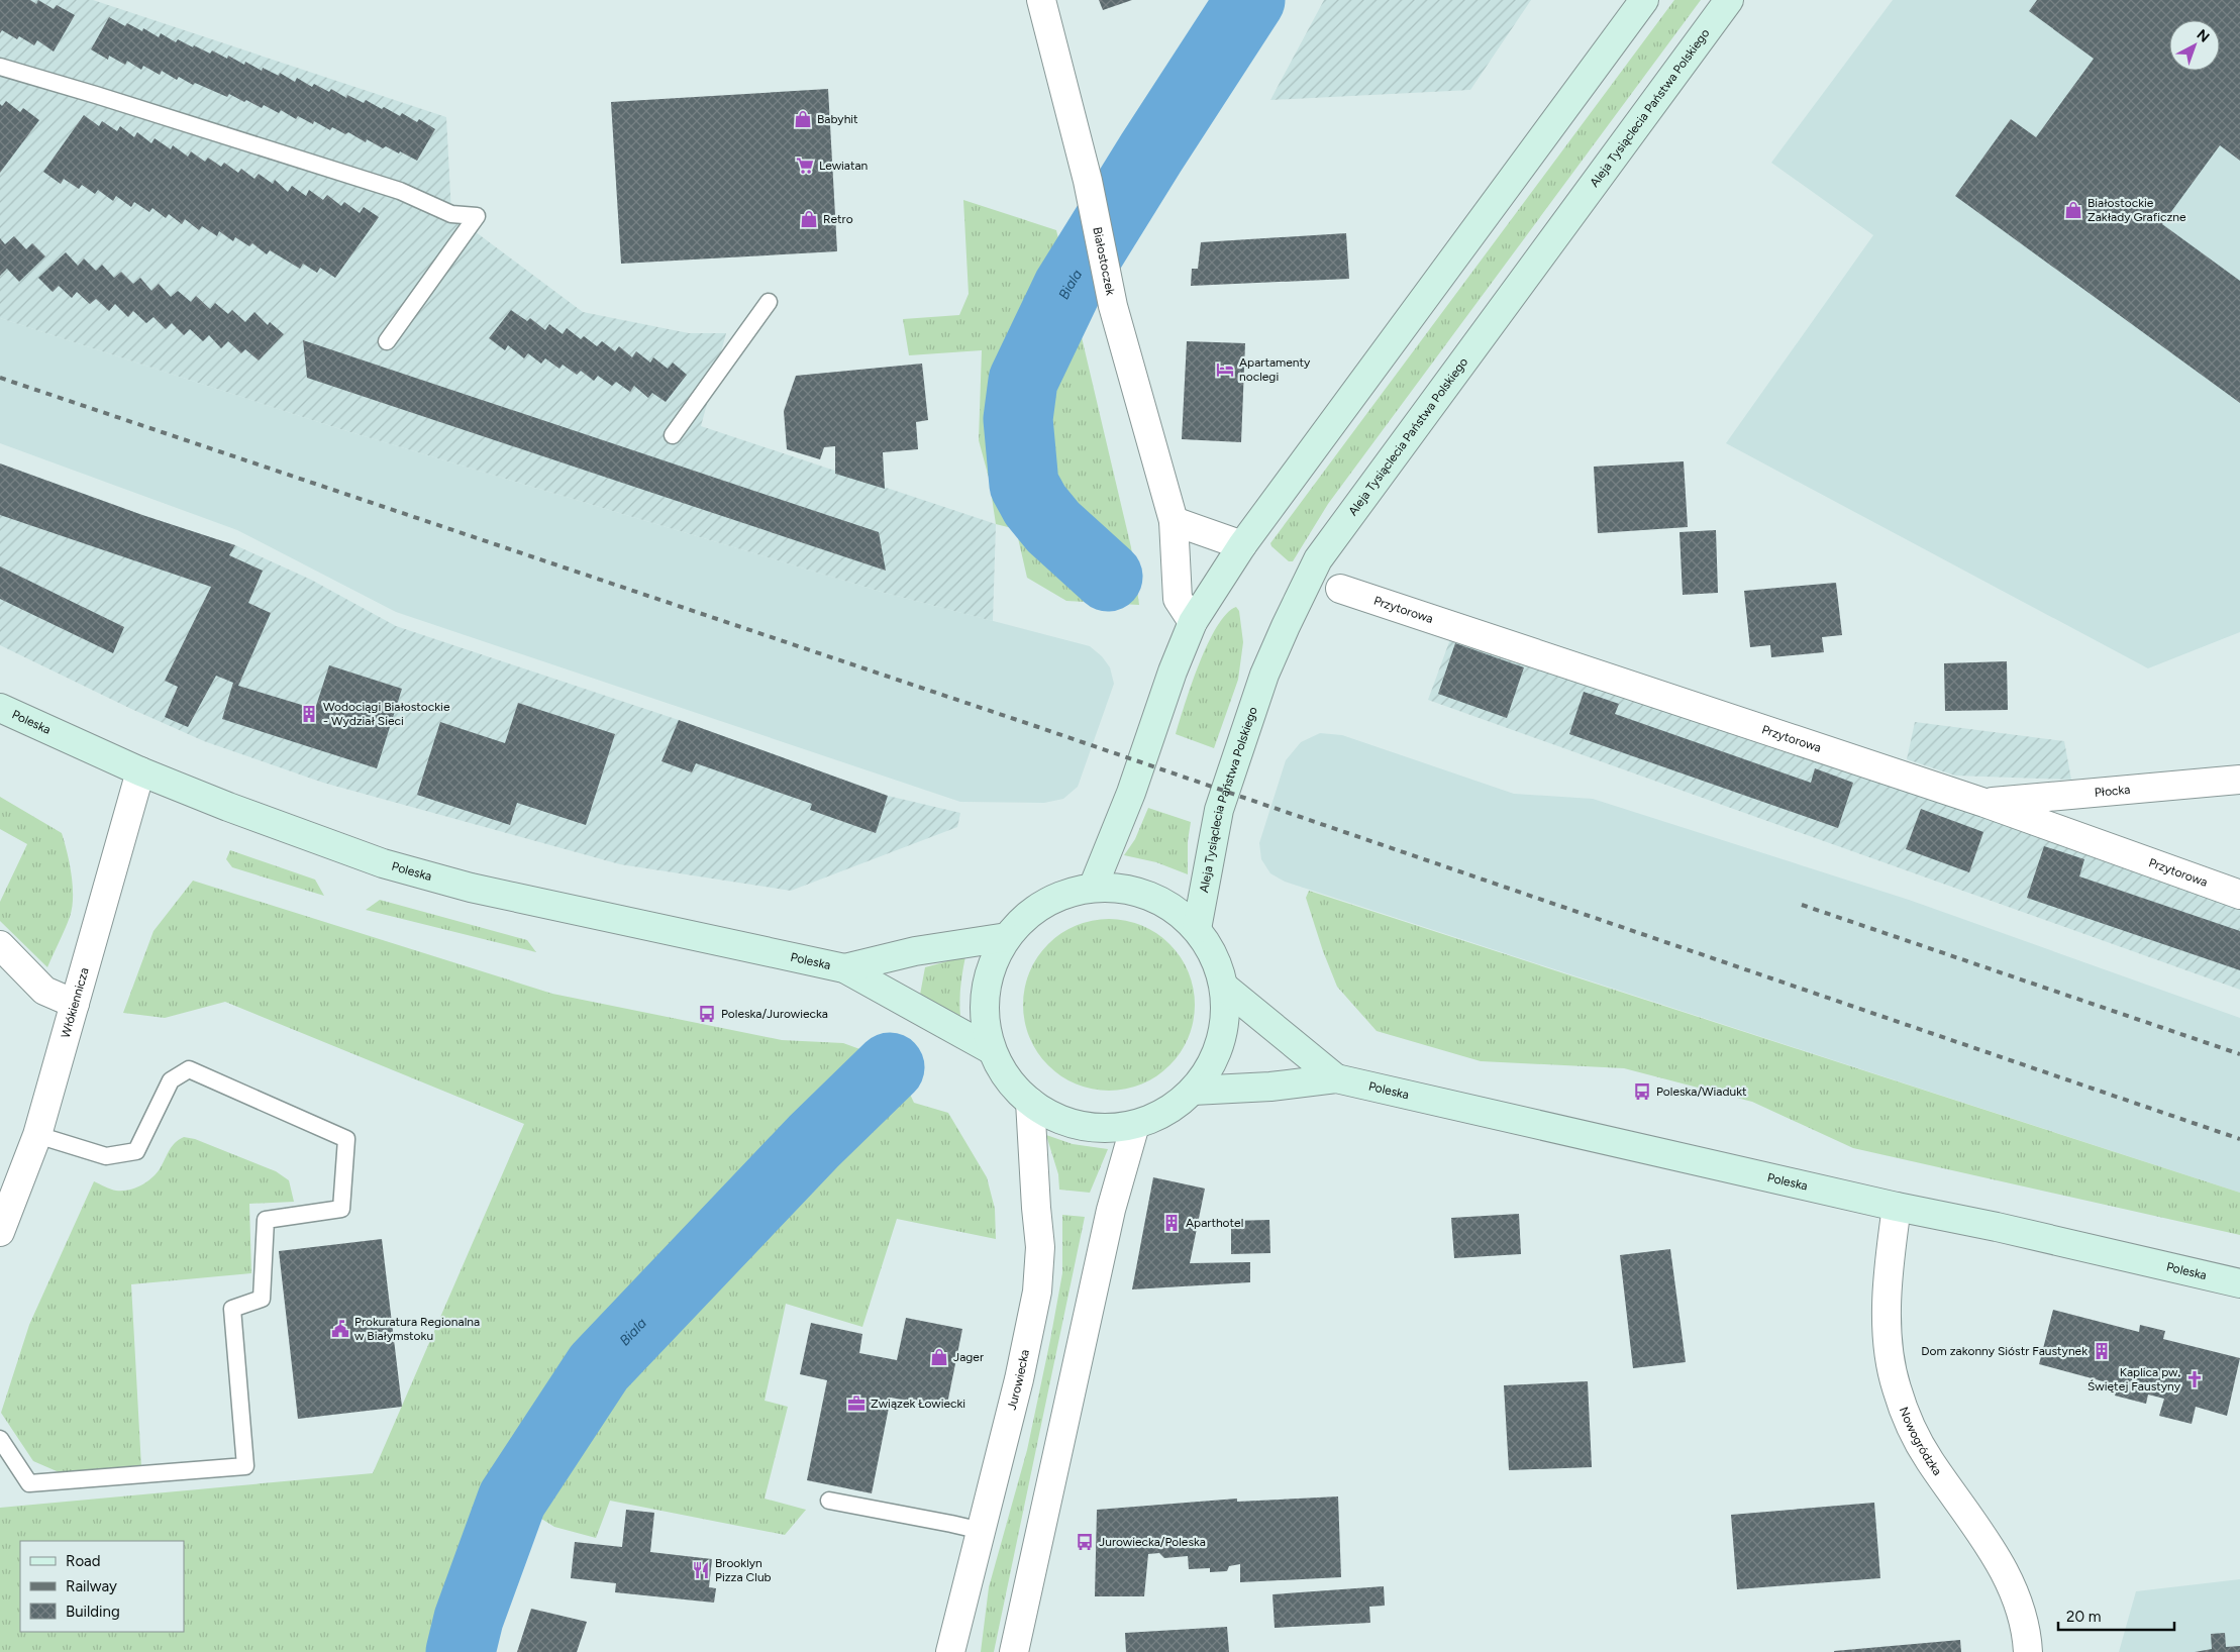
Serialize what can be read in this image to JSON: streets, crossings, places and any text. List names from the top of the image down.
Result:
{
  "streets": {
    "main road": ["Aleja Tysiąclecia Państwa Polskiego", "Poleska"],
    "street": [
      "Białostoczek",
      "Przytorowa",
      "Płocka",
      "Włókiennicza",
      "Jurowiecka",
      "Nowogródzka"
    ]
  },
  "crossings": [
    ["Przytorowa", "Płocka"],
    ["Poleska", "Włókiennicza"],
    ["Poleska", "Nowogródzka"]
  ],
  "water": ["Biala"],
  "places": {
    "shop": [
      "Babyhit",
      "Białostockie Zakłady Graficzne",
      "Retro",
      "Jager"
    ],
    "supermarket": ["Lewiatan"],
    "hotel": ["Apartamenty noclegi"],
    "building": ["Wodociągi Białostockie - Wydział Sieci", "Aparthotel", "Dom zakonny Sióstr Faustynek"],
    "bus stop": ["Poleska/Jurowiecka", "Poleska/Wiadukt", "Jurowiecka/Poleska"],
    "public building": ["Prokuratura Regionalna w Białymstoku"],
    "church": ["Kaplica pw. Świętej Faustyny"],
    "office": ["Związek Łowiecki"],
    "restaurant": ["Brooklyn Pizza Club"]
  },
  "legend": ["Road", "Railway", "Building"],
  "scale_bar": "20 m",
  "north": "top right"
}
